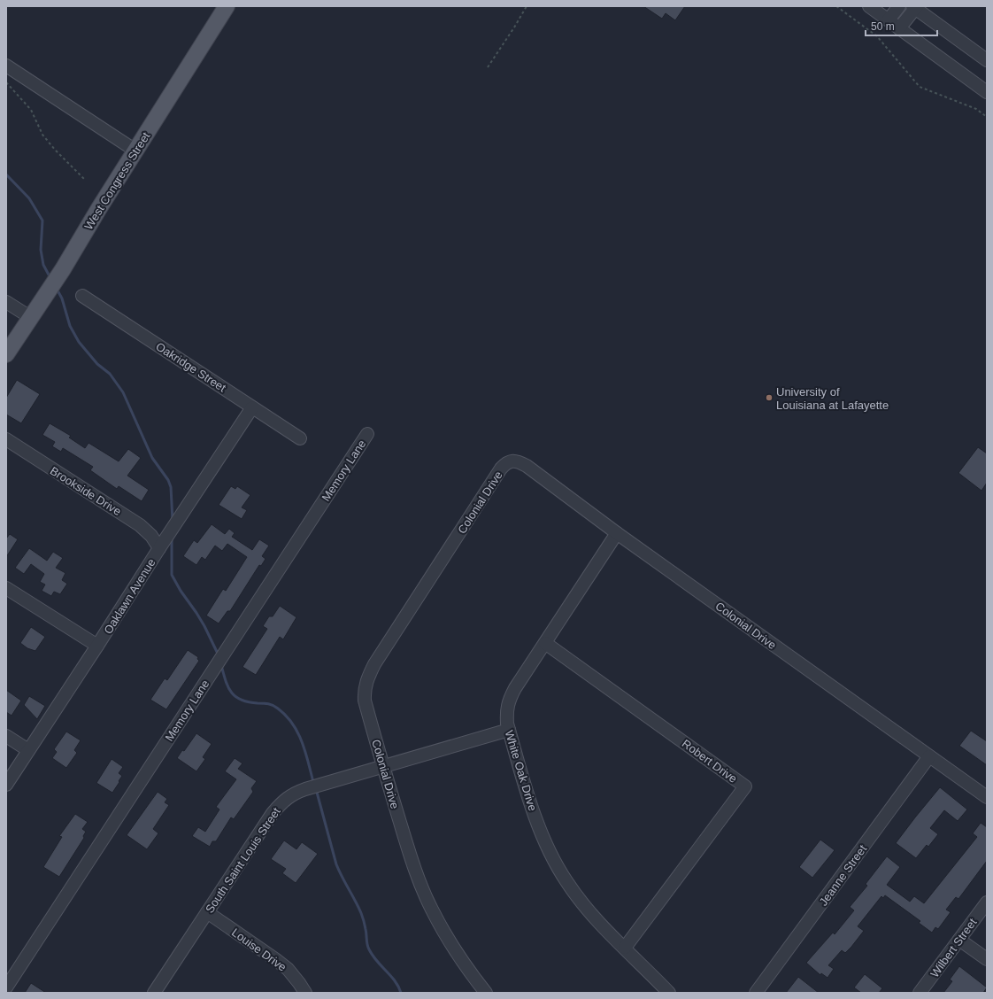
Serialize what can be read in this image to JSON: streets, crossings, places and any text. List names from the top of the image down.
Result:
{
  "streets": {
    "main road": ["West Congress Street"],
    "street": [
      "Oakridge Street",
      "Memory Lane",
      "Brookside Drive",
      "Colonial Drive",
      "Oaklawn Avenue",
      "Robert Drive",
      "White Oak Drive",
      "South Saint Louis Street",
      "Jeanne Street",
      "Wilbert Street",
      "Louise Drive"
    ]
  },
  "crossings": [
    ["Oakridge Street", "Oaklawn Avenue"],
    ["Brookside Drive", "Oaklawn Avenue"],
    ["Colonial Drive", "White Oak Drive"],
    ["Colonial Drive", "South Saint Louis Street"],
    ["Colonial Drive", "Jeanne Street"],
    ["Robert Drive", "White Oak Drive"],
    ["White Oak Drive", "South Saint Louis Street"],
    ["South Saint Louis Street", "Louise Drive"]
  ],
  "places": ["University of Louisiana at Lafayette"],
  "scale_bar": "50 m"
}
